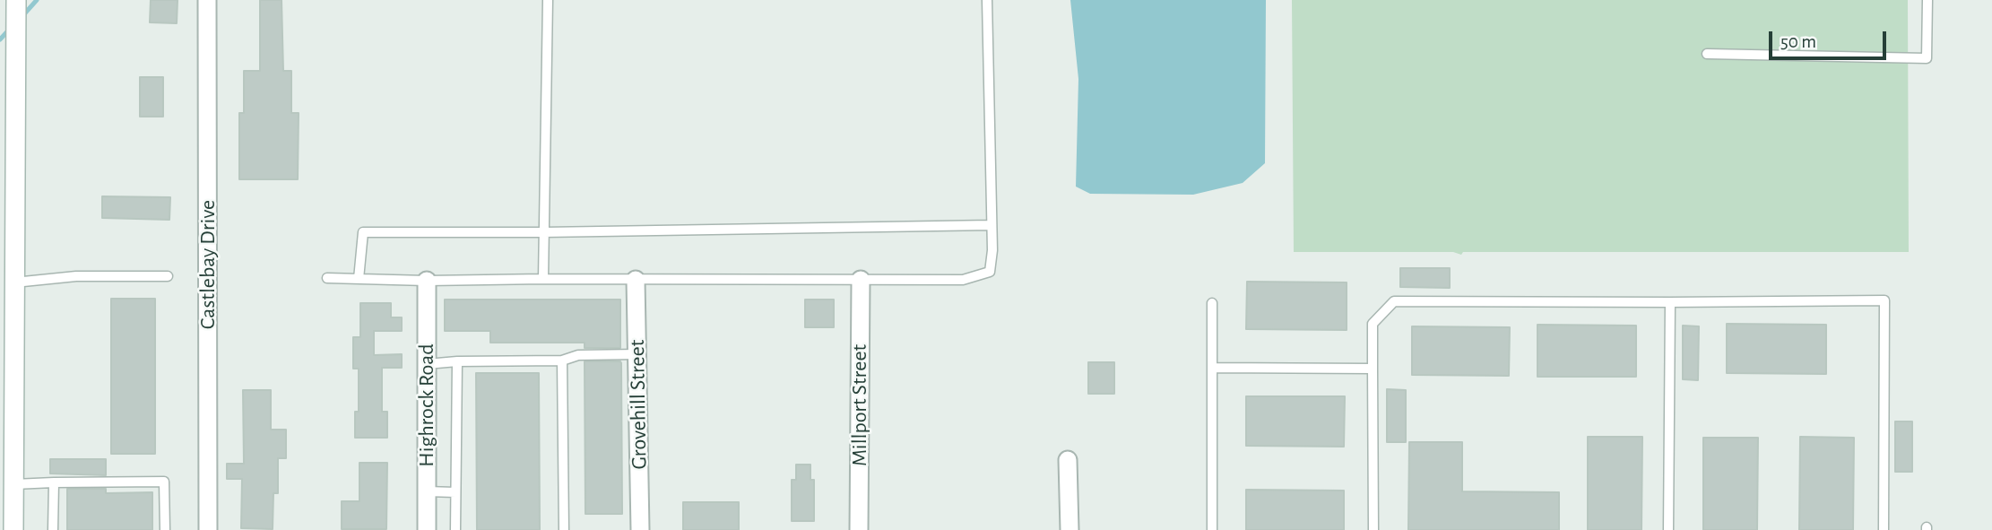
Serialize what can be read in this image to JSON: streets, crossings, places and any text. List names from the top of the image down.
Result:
{
  "streets": {
    "street": [
      "Castlebay Drive",
      "Grovehill Street",
      "Highrock Road",
      "Millport Street"
    ]
  },
  "scale_bar": "50 m"
}
